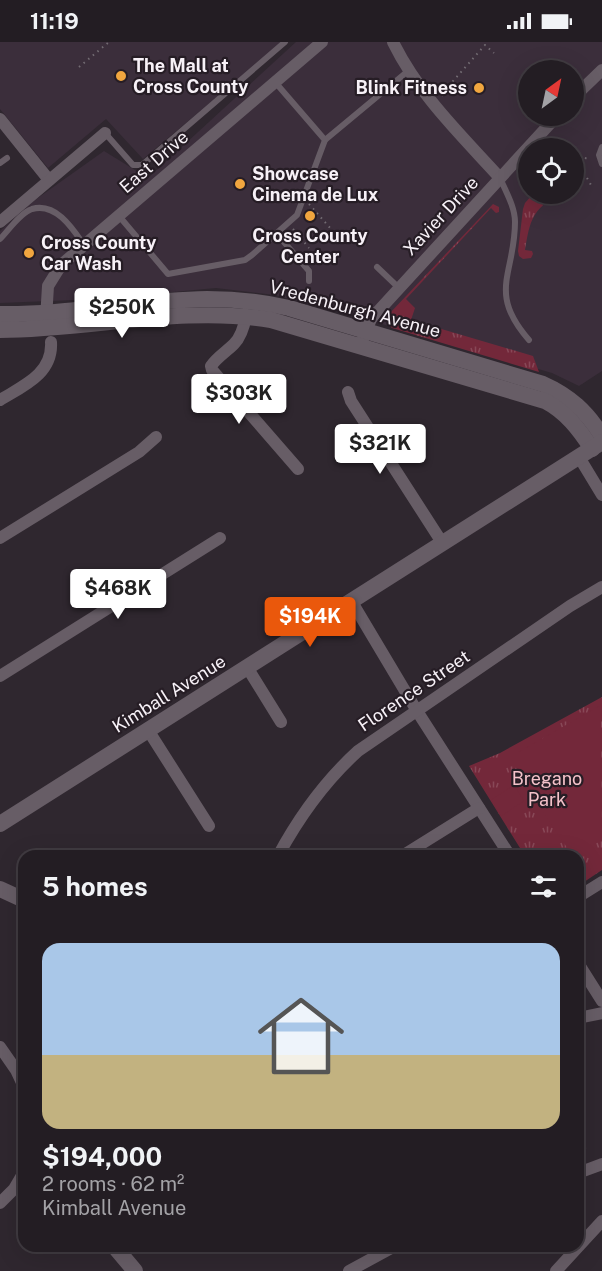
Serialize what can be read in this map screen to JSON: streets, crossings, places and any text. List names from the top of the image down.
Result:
{
  "streets": {
    "street": [
      "East Drive",
      "Xavier Drive",
      "Vredenburgh Avenue",
      "Florence Street",
      "Kimball Avenue"
    ]
  },
  "crossings": [
    ["East Drive", "Vredenburgh Avenue"],
    ["Xavier Drive", "Vredenburgh Avenue"],
    ["Vredenburgh Avenue", "Kimball Avenue"]
  ],
  "parks": ["Bregano Park"],
  "places": [
    "The Mall at Cross County",
    "Blink Fitness",
    "Showcase Cinema de Lux",
    "Cross County Center",
    "Cross County Car Wash"
  ],
  "north": "top right",
  "page": {
    "status": "11:19",
    "price": [
      "$250K",
      "$303K",
      "$321K",
      "$468K",
      "$194K"
    ],
    "heading": "5 homes",
    "list": [
      {
        "name": "$194,000",
        "note": "2 rooms · 62 m² · Kimball Avenue"
      }
    ]
  }
}
